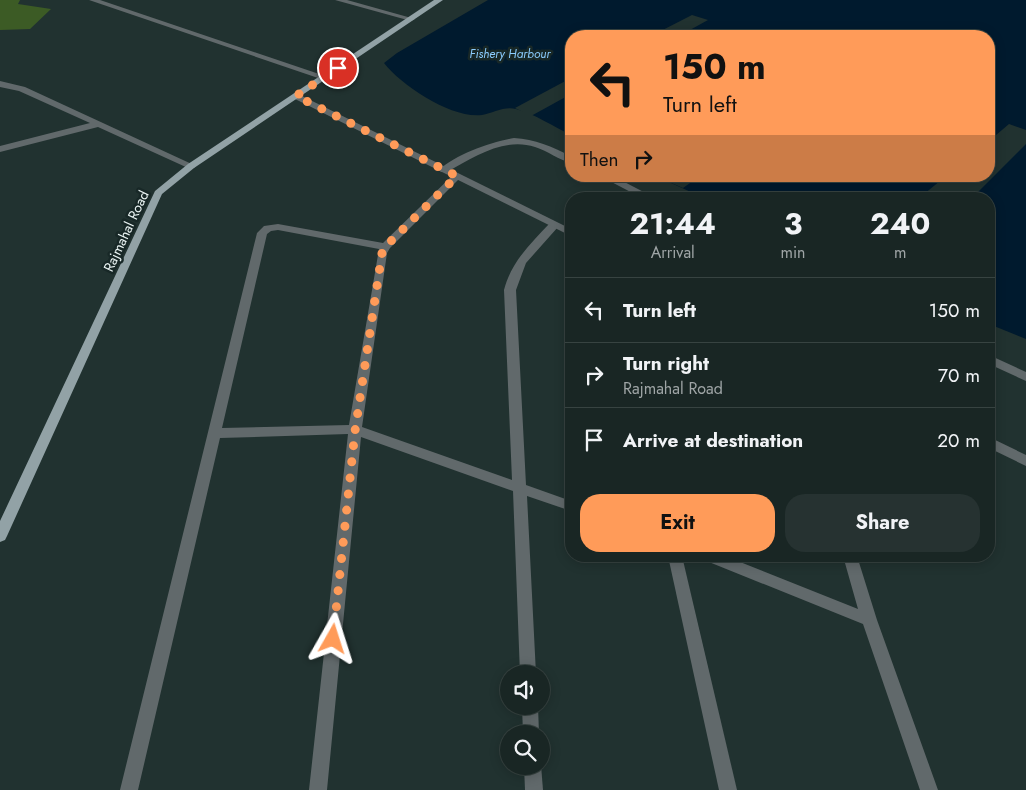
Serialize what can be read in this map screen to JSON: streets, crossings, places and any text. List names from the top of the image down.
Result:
{
  "streets": {
    "main road": ["Rajmahal Road"]
  },
  "water": ["Fishery Harbour"],
  "page": {
    "turn": ["150 m", "Turn left"],
    "then": "Then",
    "eta": [
      "21:44",
      "Arrival",
      "3",
      "min",
      "240",
      "m"
    ],
    "list": [
      {
        "name": "Turn left",
        "value": "150 m"
      },
      {
        "name": "Turn right",
        "note": "Rajmahal Road",
        "value": "70 m"
      },
      {
        "name": "Arrive at destination",
        "value": "20 m"
      }
    ],
    "buttons": ["Exit", "Share"]
  }
}
